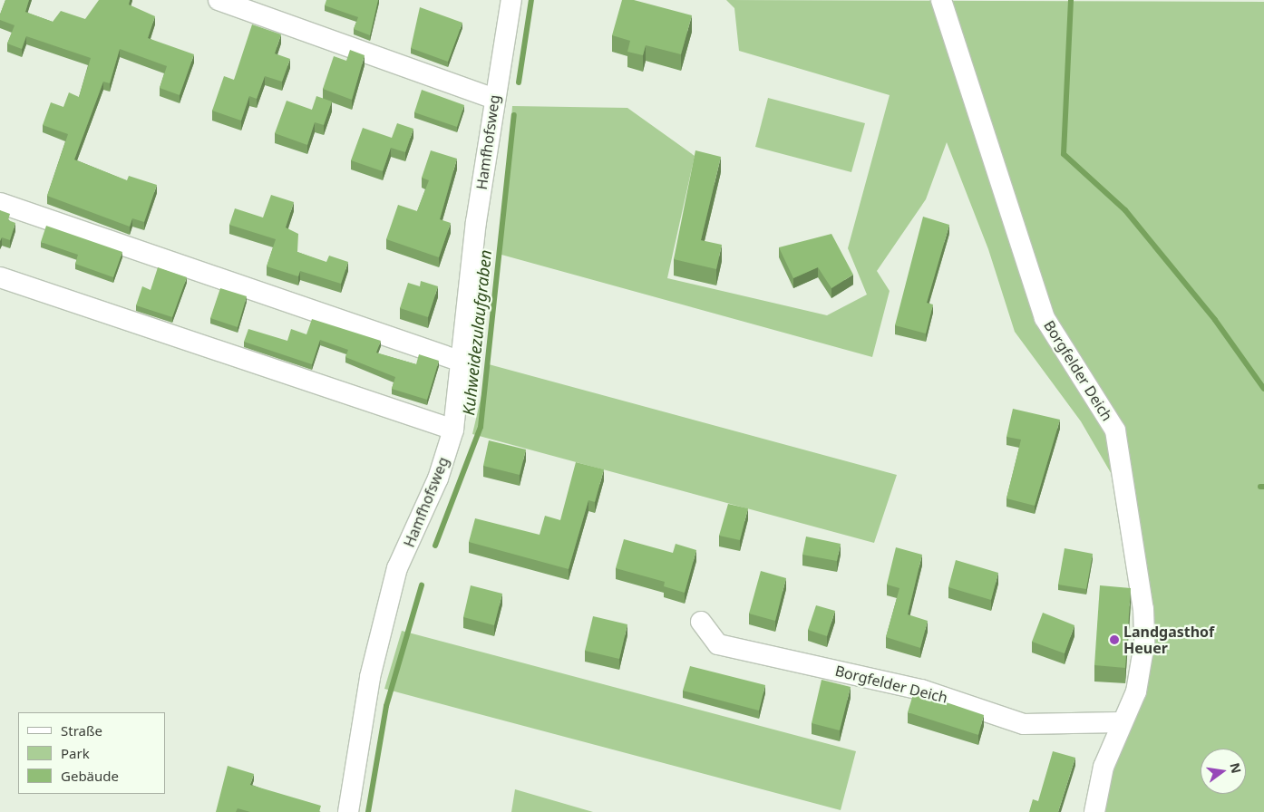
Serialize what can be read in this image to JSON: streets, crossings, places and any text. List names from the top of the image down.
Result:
{
  "streets": {
    "street": ["Hamfhofsweg", "Borgfelder Deich"]
  },
  "water": ["Kuhweidezulaufgraben"],
  "places": ["Landgasthof Heuer"],
  "legend": ["Straße", "Park", "Gebäude"],
  "north": "right"
}
